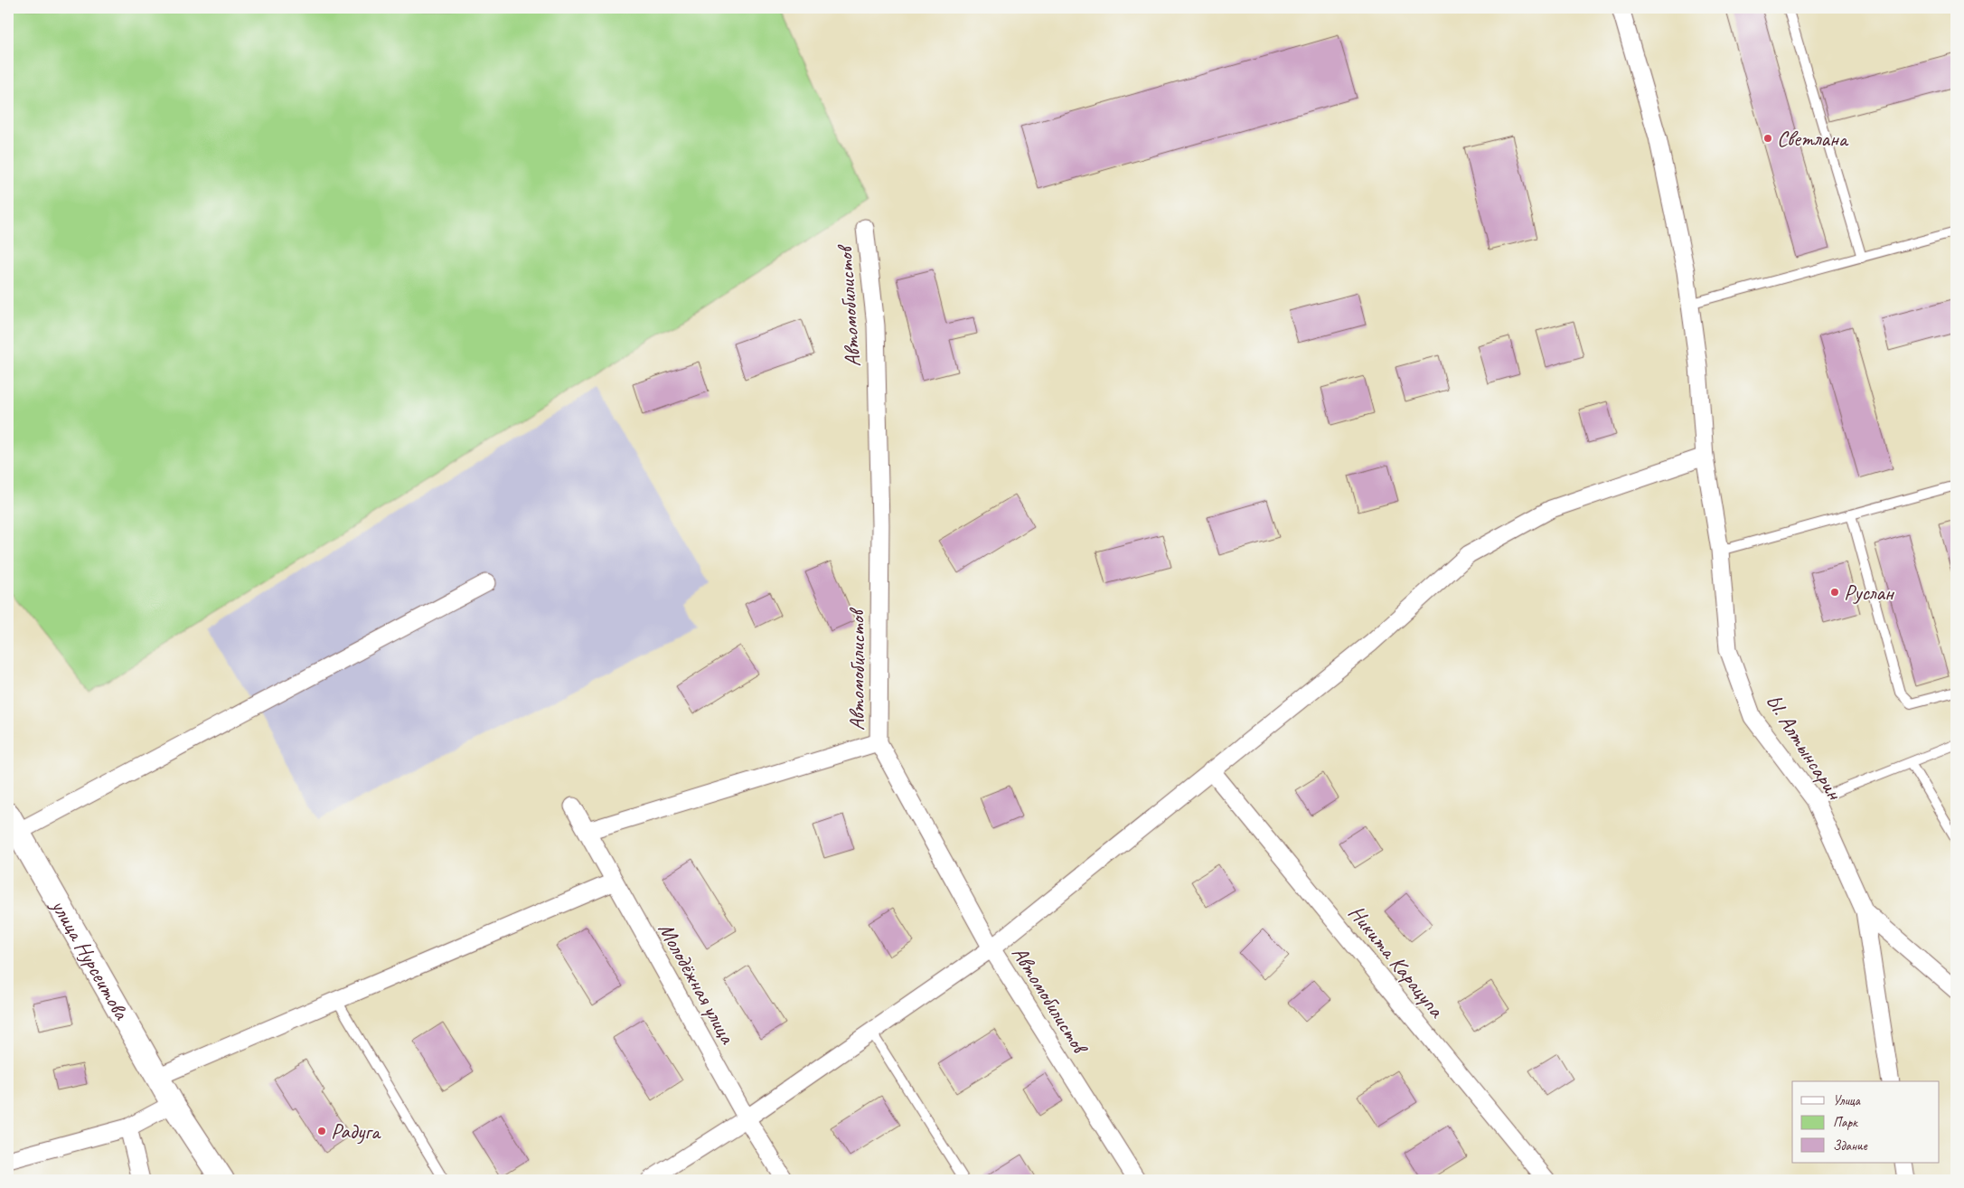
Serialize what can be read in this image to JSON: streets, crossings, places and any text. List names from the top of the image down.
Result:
{
  "streets": {
    "main road": ["улица Нурсеитова"],
    "street": [
      "Автомобилистов",
      "Ы. Алтынсарин",
      "Никита Карацупа",
      "Молодёжная улица"
    ]
  },
  "places": ["Светлана", "Руслан", "Радуга"],
  "legend": ["Улица", "Парк", "Здание"]
}
